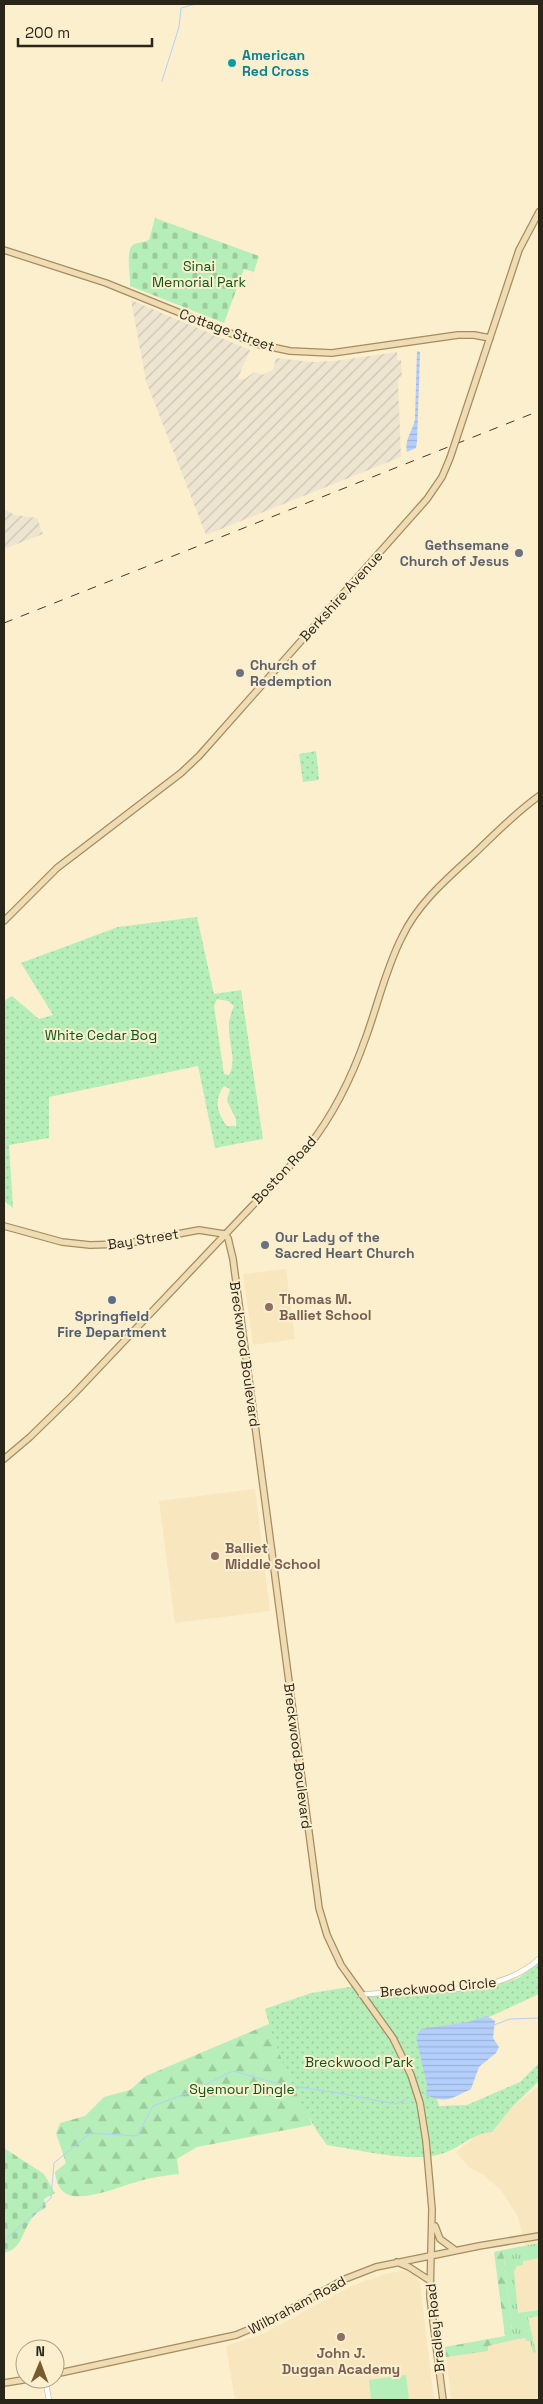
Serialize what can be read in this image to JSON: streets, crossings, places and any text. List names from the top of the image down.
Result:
{
  "streets": {
    "main road": [
      "Cottage Street",
      "Berkshire Avenue",
      "Boston Road",
      "Bay Street",
      "Breckwood Boulevard",
      "Wilbraham Road",
      "Bradley Road"
    ],
    "street": ["Breckwood Circle"]
  },
  "crossings": [
    ["Cottage Street", "Berkshire Avenue"],
    ["Boston Road", "Bay Street"],
    ["Boston Road", "Breckwood Boulevard"],
    ["Bay Street", "Breckwood Boulevard"],
    ["Breckwood Boulevard", "Breckwood Circle"],
    ["Breckwood Boulevard", "Wilbraham Road"],
    ["Breckwood Boulevard", "Bradley Road"],
    ["Wilbraham Road", "Bradley Road"]
  ],
  "parks": [
    "Sinai Memorial Park",
    "White Cedar Bog",
    "Breckwood Park",
    "Syemour Dingle"
  ],
  "places": [
    "American Red Cross",
    "Gethsemane Church of Jesus",
    "Church of Redemption",
    "Our Lady of the Sacred Heart Church",
    "Springfield Fire Department",
    "Thomas M. Balliet School",
    "Balliet Middle School",
    "John J. Duggan Academy"
  ],
  "scale_bar": "200 m",
  "north": "top"
}
